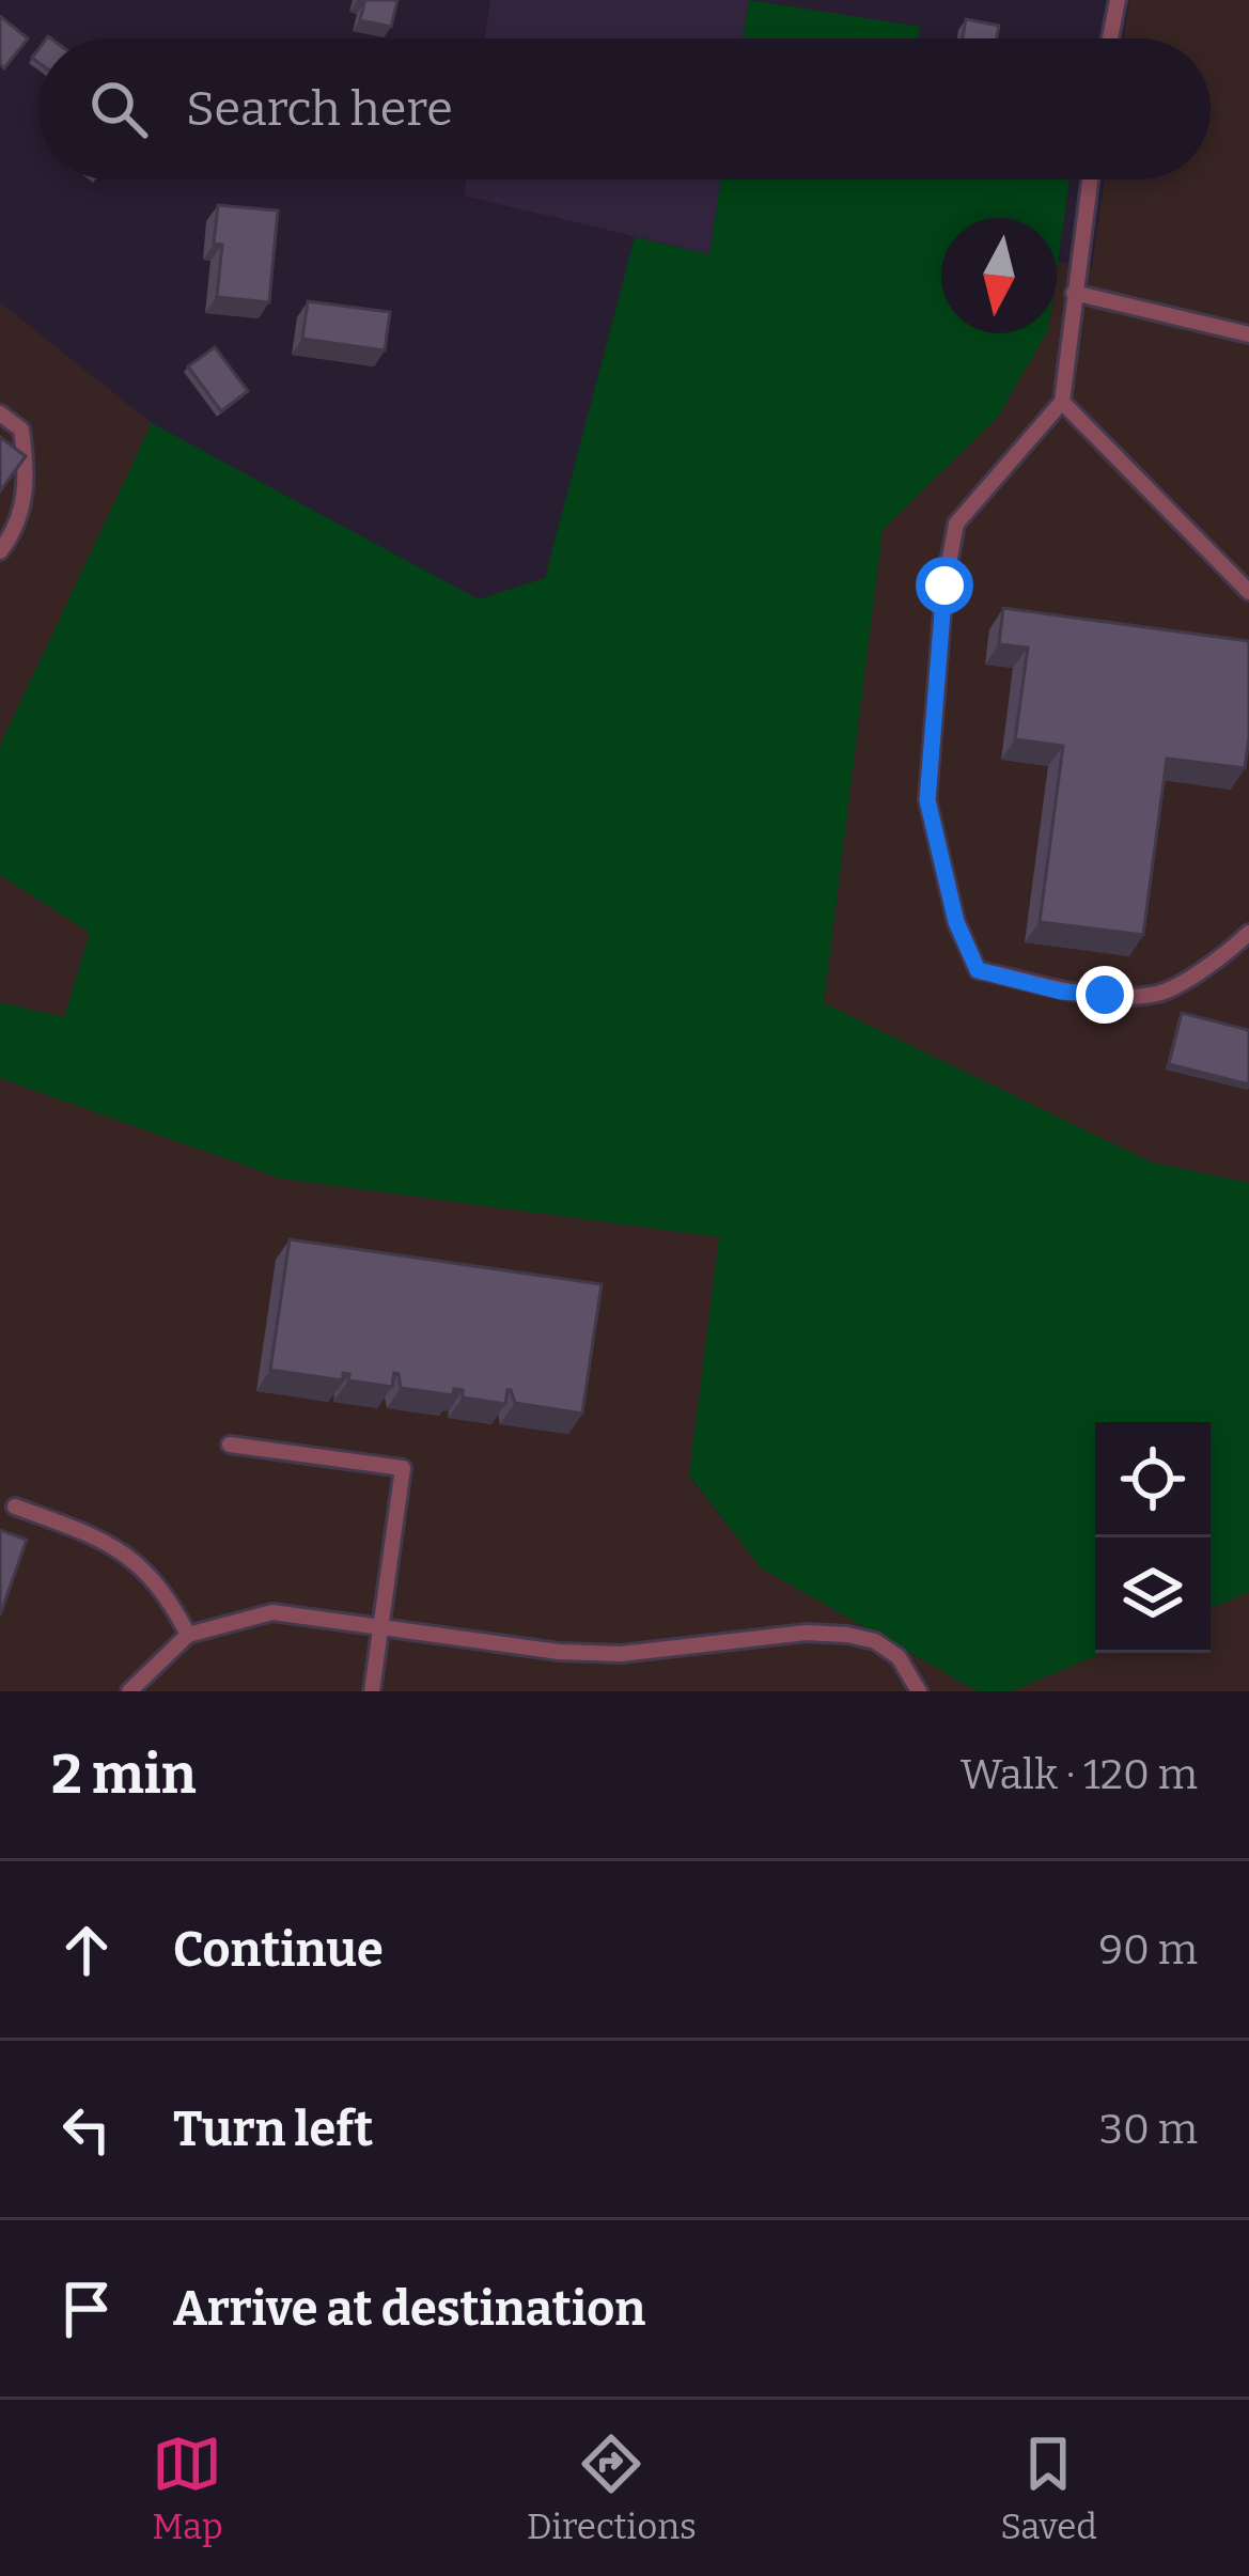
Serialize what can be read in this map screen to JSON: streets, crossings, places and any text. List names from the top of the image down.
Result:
{
  "north": "bottom",
  "page": {
    "search": "Search here",
    "heading": ["2 min", "Walk · 120 m"],
    "list": [
      ["Continue", "90 m"],
      ["Turn left", "30 m"],
      "Arrive at destination"
    ],
    "nav": ["Map", "Directions", "Saved"]
  }
}
